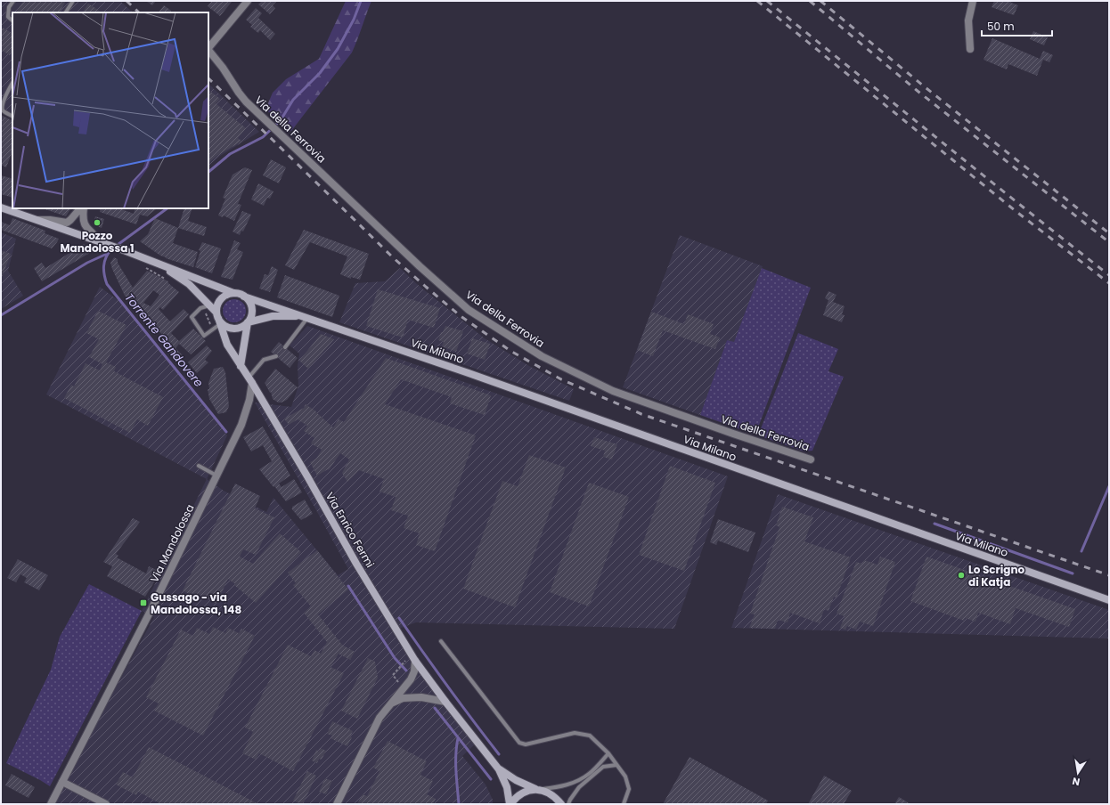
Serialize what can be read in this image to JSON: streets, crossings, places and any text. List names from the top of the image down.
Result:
{
  "streets": {
    "main road": ["Via Milano", "Via Enrico Fermi"],
    "street": ["Via della Ferrovia", "Via Mandolossa"]
  },
  "crossings": [
    ["Via Milano", "Via Enrico Fermi"],
    ["Via Enrico Fermi", "Via Mandolossa"]
  ],
  "water": ["Torrente Gandovere"],
  "places": {
    "other": ["Pozzo Mandolossa 1", "Lo Scrigno di Katja"],
    "transit": ["Gussago - via Mandolossa, 148"]
  },
  "scale_bar": "50 m",
  "north": "bottom"
}
